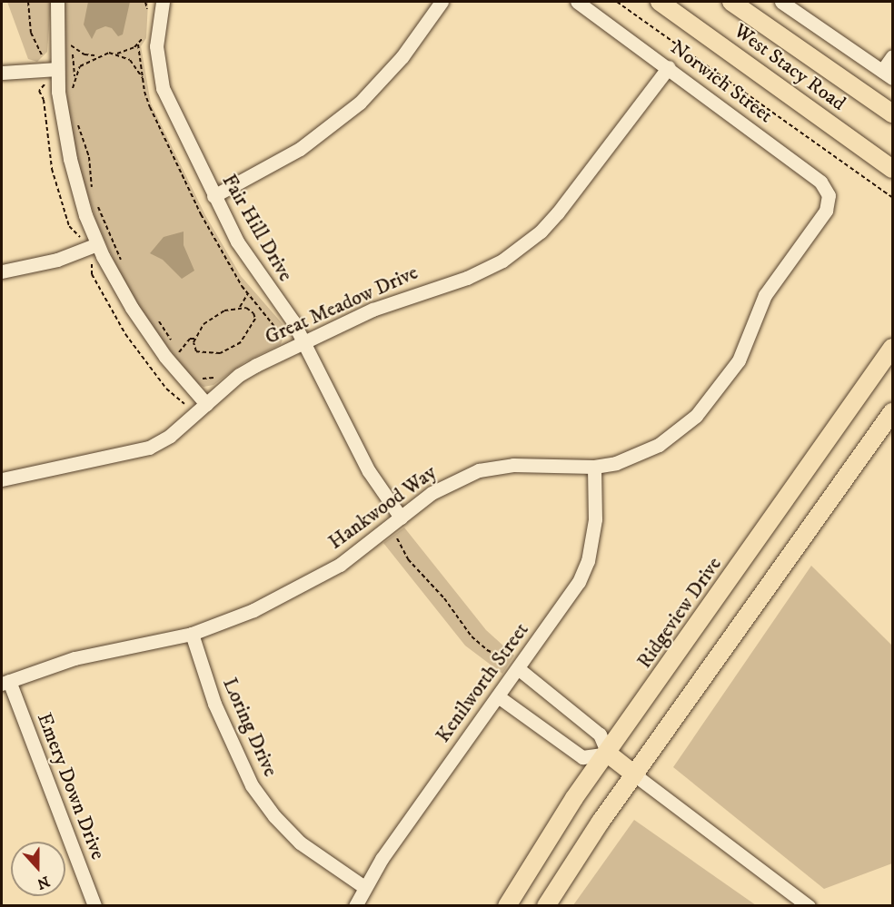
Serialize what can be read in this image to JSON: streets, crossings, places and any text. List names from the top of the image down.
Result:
{
  "streets": {
    "main road": ["West Stacy Road", "Ridgeview Drive"],
    "street": [
      "Norwich Street",
      "Fair Hill Drive",
      "Great Meadow Drive",
      "Hankwood Way",
      "Kenilworth Street",
      "Loring Drive",
      "Emery Down Drive"
    ]
  },
  "crossings": [
    ["Norwich Street", "Great Meadow Drive"],
    ["Norwich Street", "Hankwood Way"],
    ["Fair Hill Drive", "Great Meadow Drive"],
    ["Fair Hill Drive", "Hankwood Way"],
    ["Hankwood Way", "Kenilworth Street"],
    ["Hankwood Way", "Loring Drive"],
    ["Hankwood Way", "Emery Down Drive"],
    ["Kenilworth Street", "Loring Drive"]
  ],
  "north": "bottom"
}
